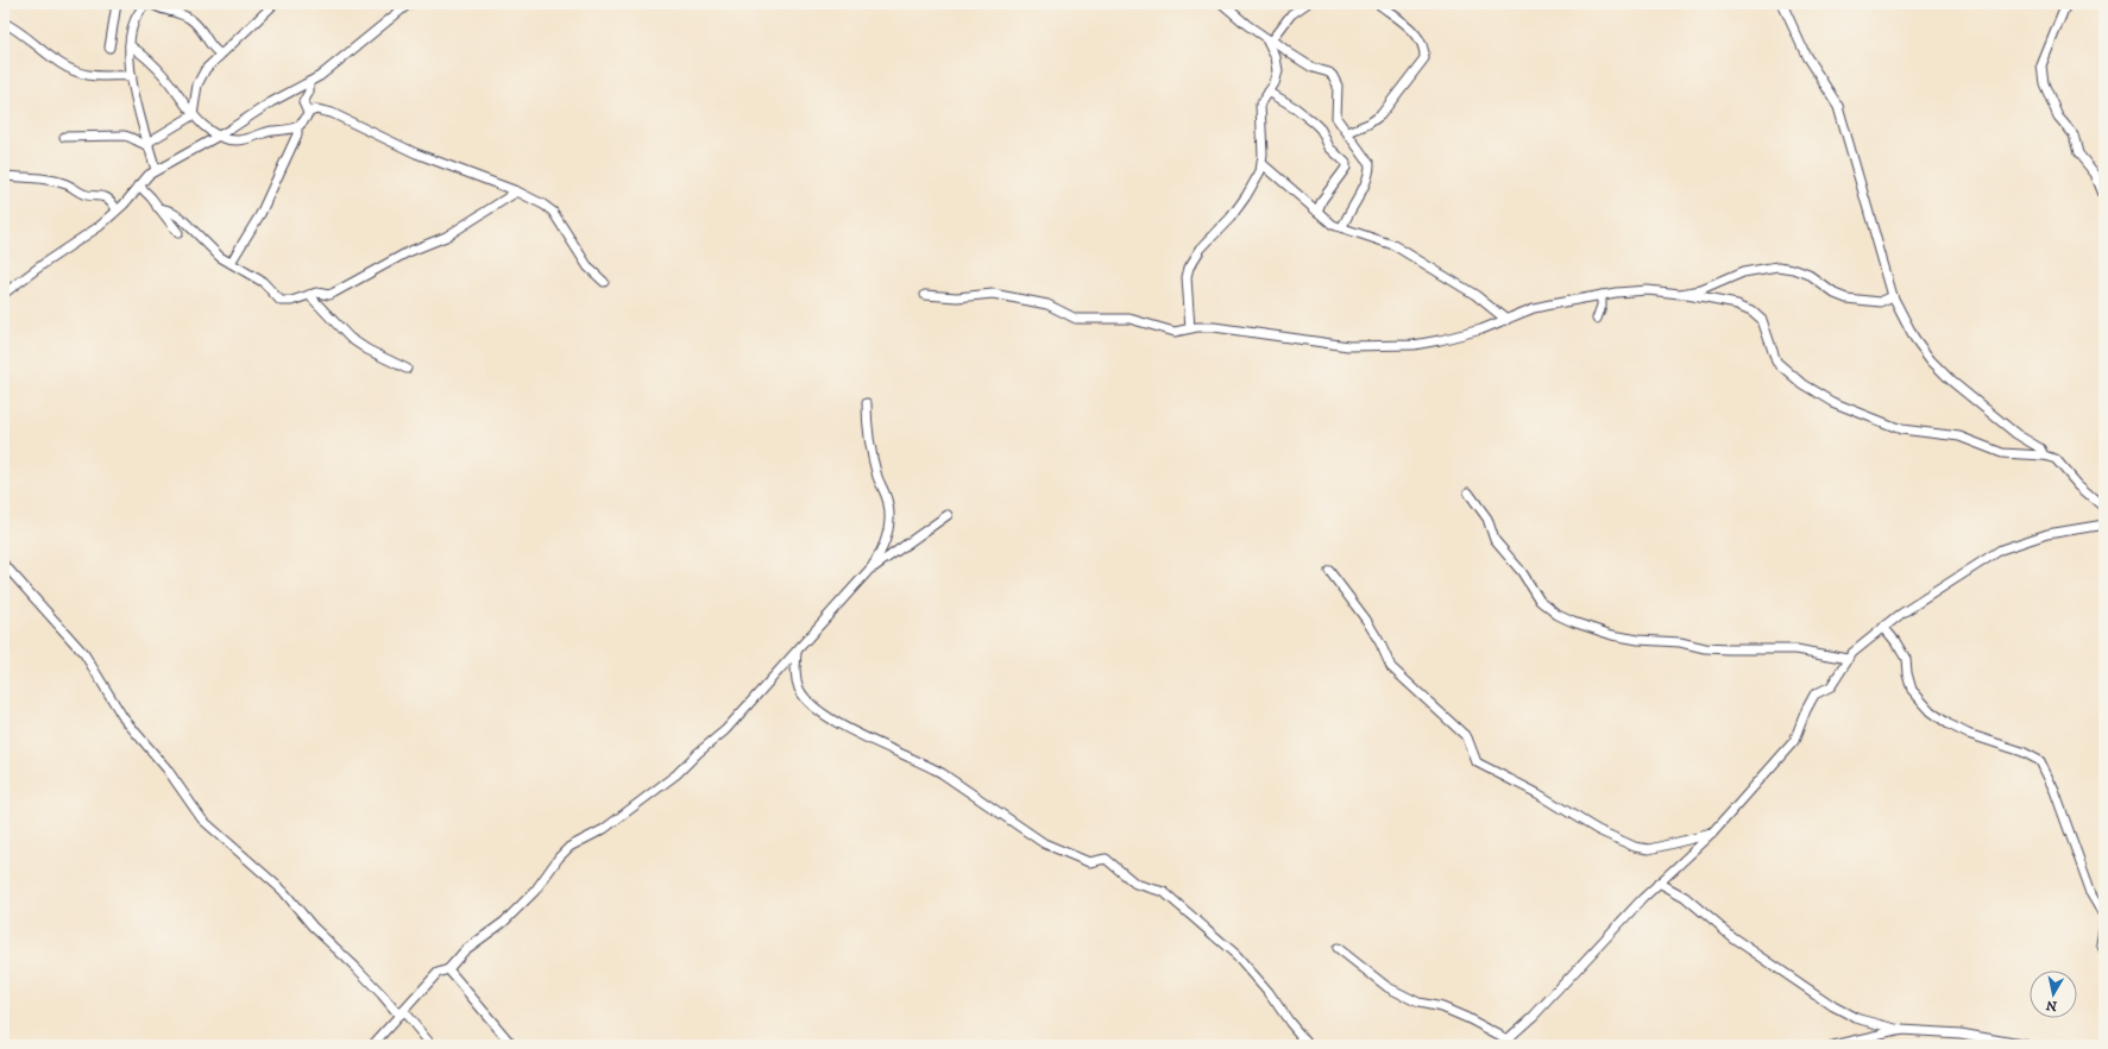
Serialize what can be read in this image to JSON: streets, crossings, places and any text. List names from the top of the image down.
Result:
{
  "north": "bottom"
}
